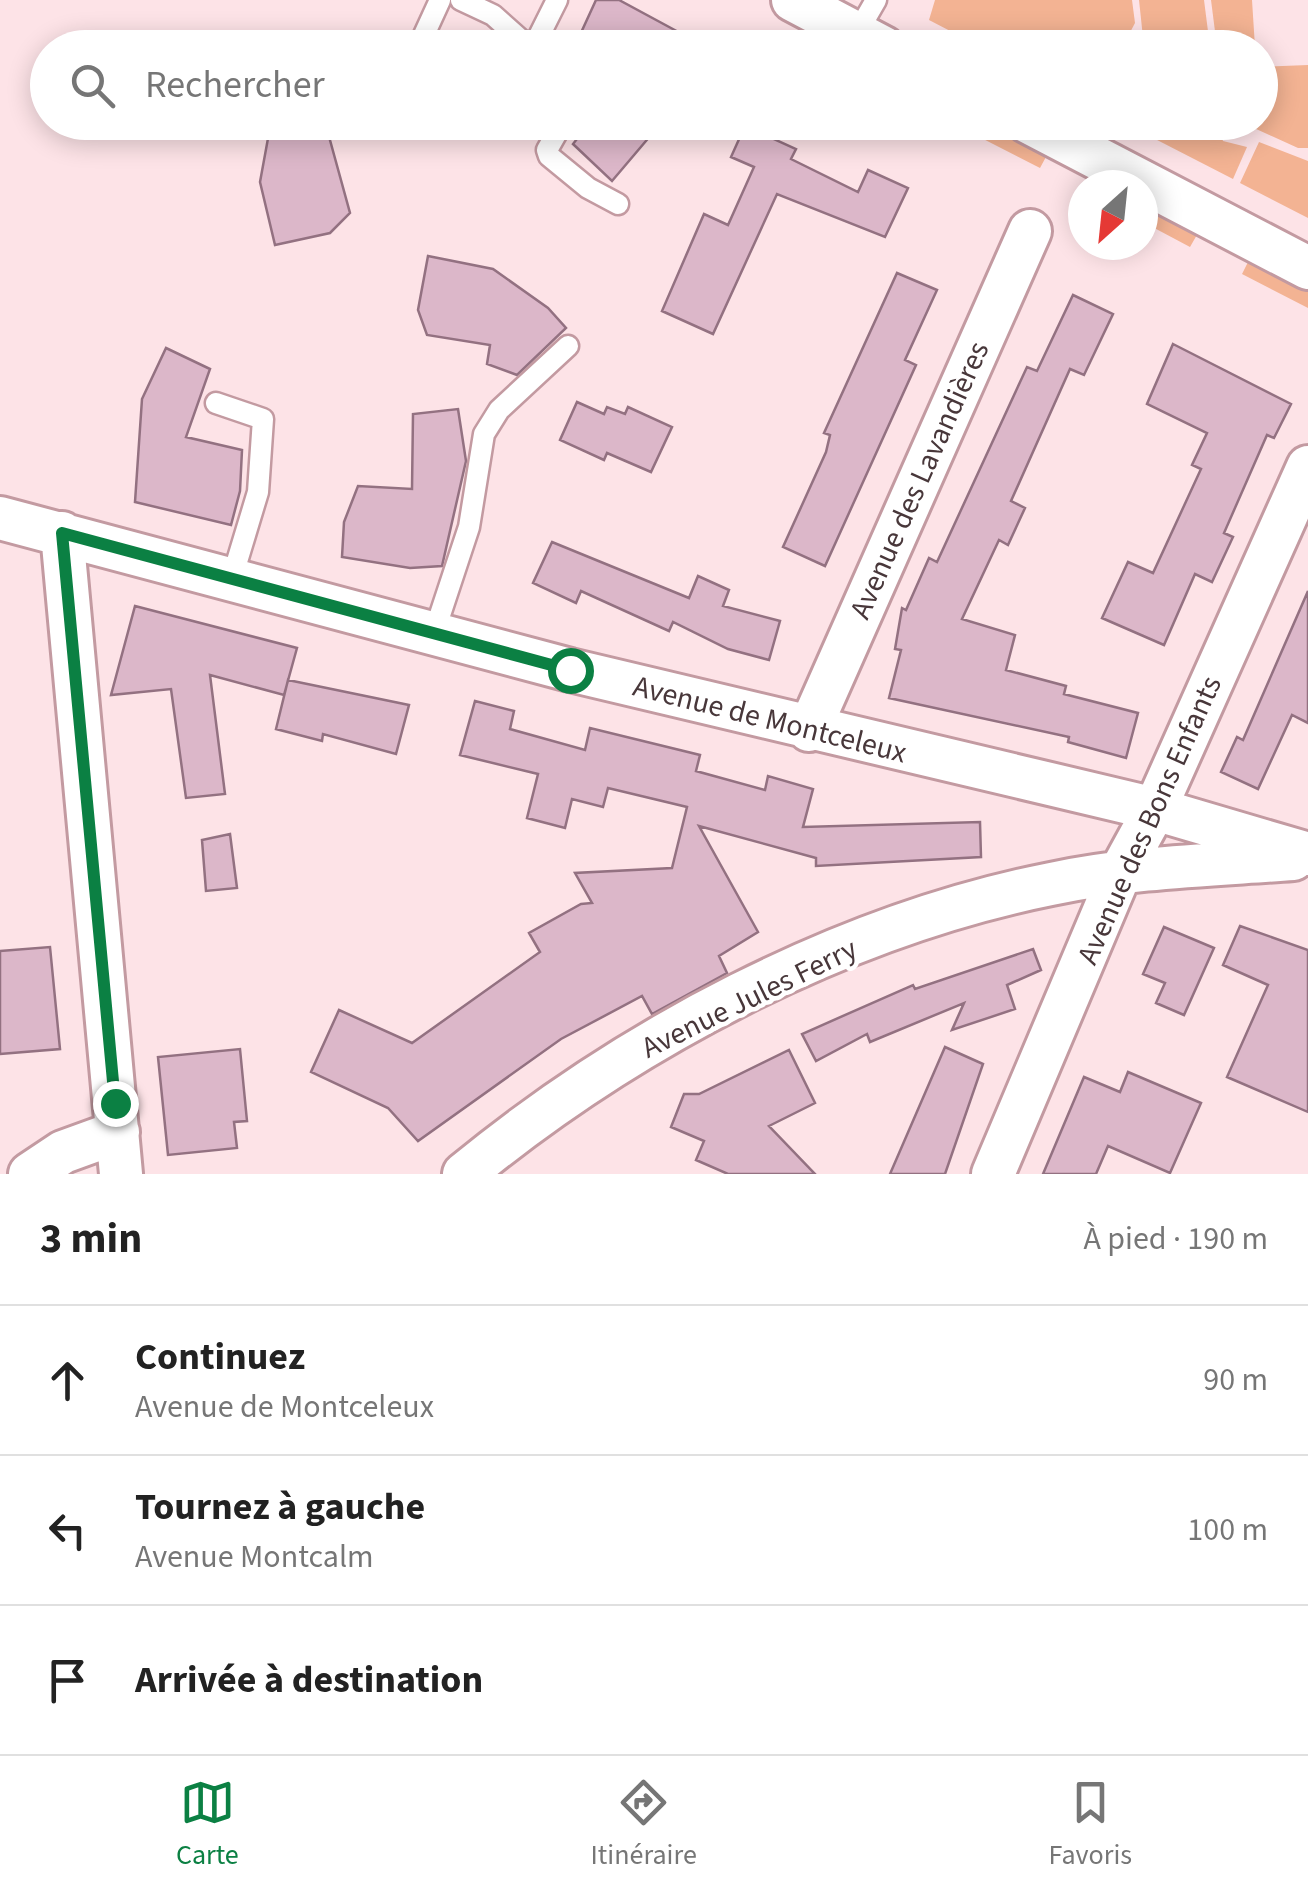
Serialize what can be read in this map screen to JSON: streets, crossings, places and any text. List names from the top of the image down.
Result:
{
  "streets": {
    "street": [
      "Avenue des Lavandières",
      "Avenue de Montceleux",
      "Avenue des Bons Enfants",
      "Avenue Jules Ferry"
    ]
  },
  "crossings": [
    ["Avenue des Lavandières", "Avenue de Montceleux"],
    ["Avenue de Montceleux", "Avenue des Bons Enfants"],
    ["Avenue de Montceleux", "Avenue Jules Ferry"],
    ["Avenue des Bons Enfants", "Avenue Jules Ferry"]
  ],
  "north": "bottom left",
  "page": {
    "search": "Rechercher",
    "heading": ["3 min", "À pied · 190 m"],
    "list": [
      ["Continuez", "Avenue de Montceleux", "90 m"],
      ["Tournez à gauche", "Avenue Montcalm", "100 m"],
      "Arrivée à destination"
    ],
    "nav": ["Carte", "Itinéraire", "Favoris"]
  }
}
